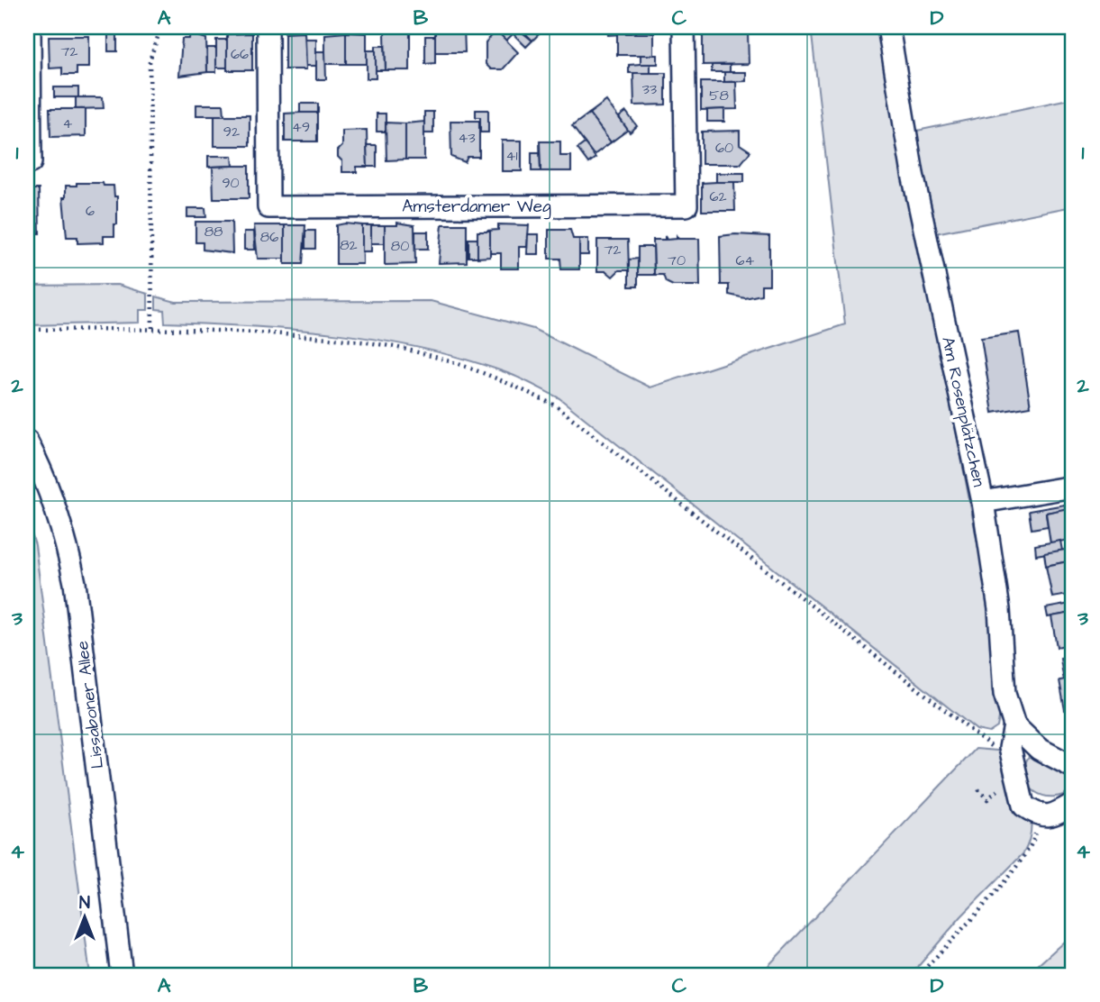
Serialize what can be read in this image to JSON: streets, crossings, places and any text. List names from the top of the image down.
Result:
{
  "streets": {
    "street": ["Amsterdamer Weg", "Am Rosenplätzchen", "Lissaboner Allee"]
  },
  "house_numbers": [
    "72",
    "66",
    "33",
    "58",
    "4",
    "49",
    "92",
    "43",
    "60",
    "41",
    "90",
    "62",
    "6",
    "88",
    "86",
    "82",
    "80",
    "72",
    "70",
    "64"
  ],
  "north": "top",
  "grid": {
    "columns": [
      "A",
      "B",
      "C",
      "D"
    ],
    "rows": [
      "1",
      "2",
      "3",
      "4"
    ]
  }
}
